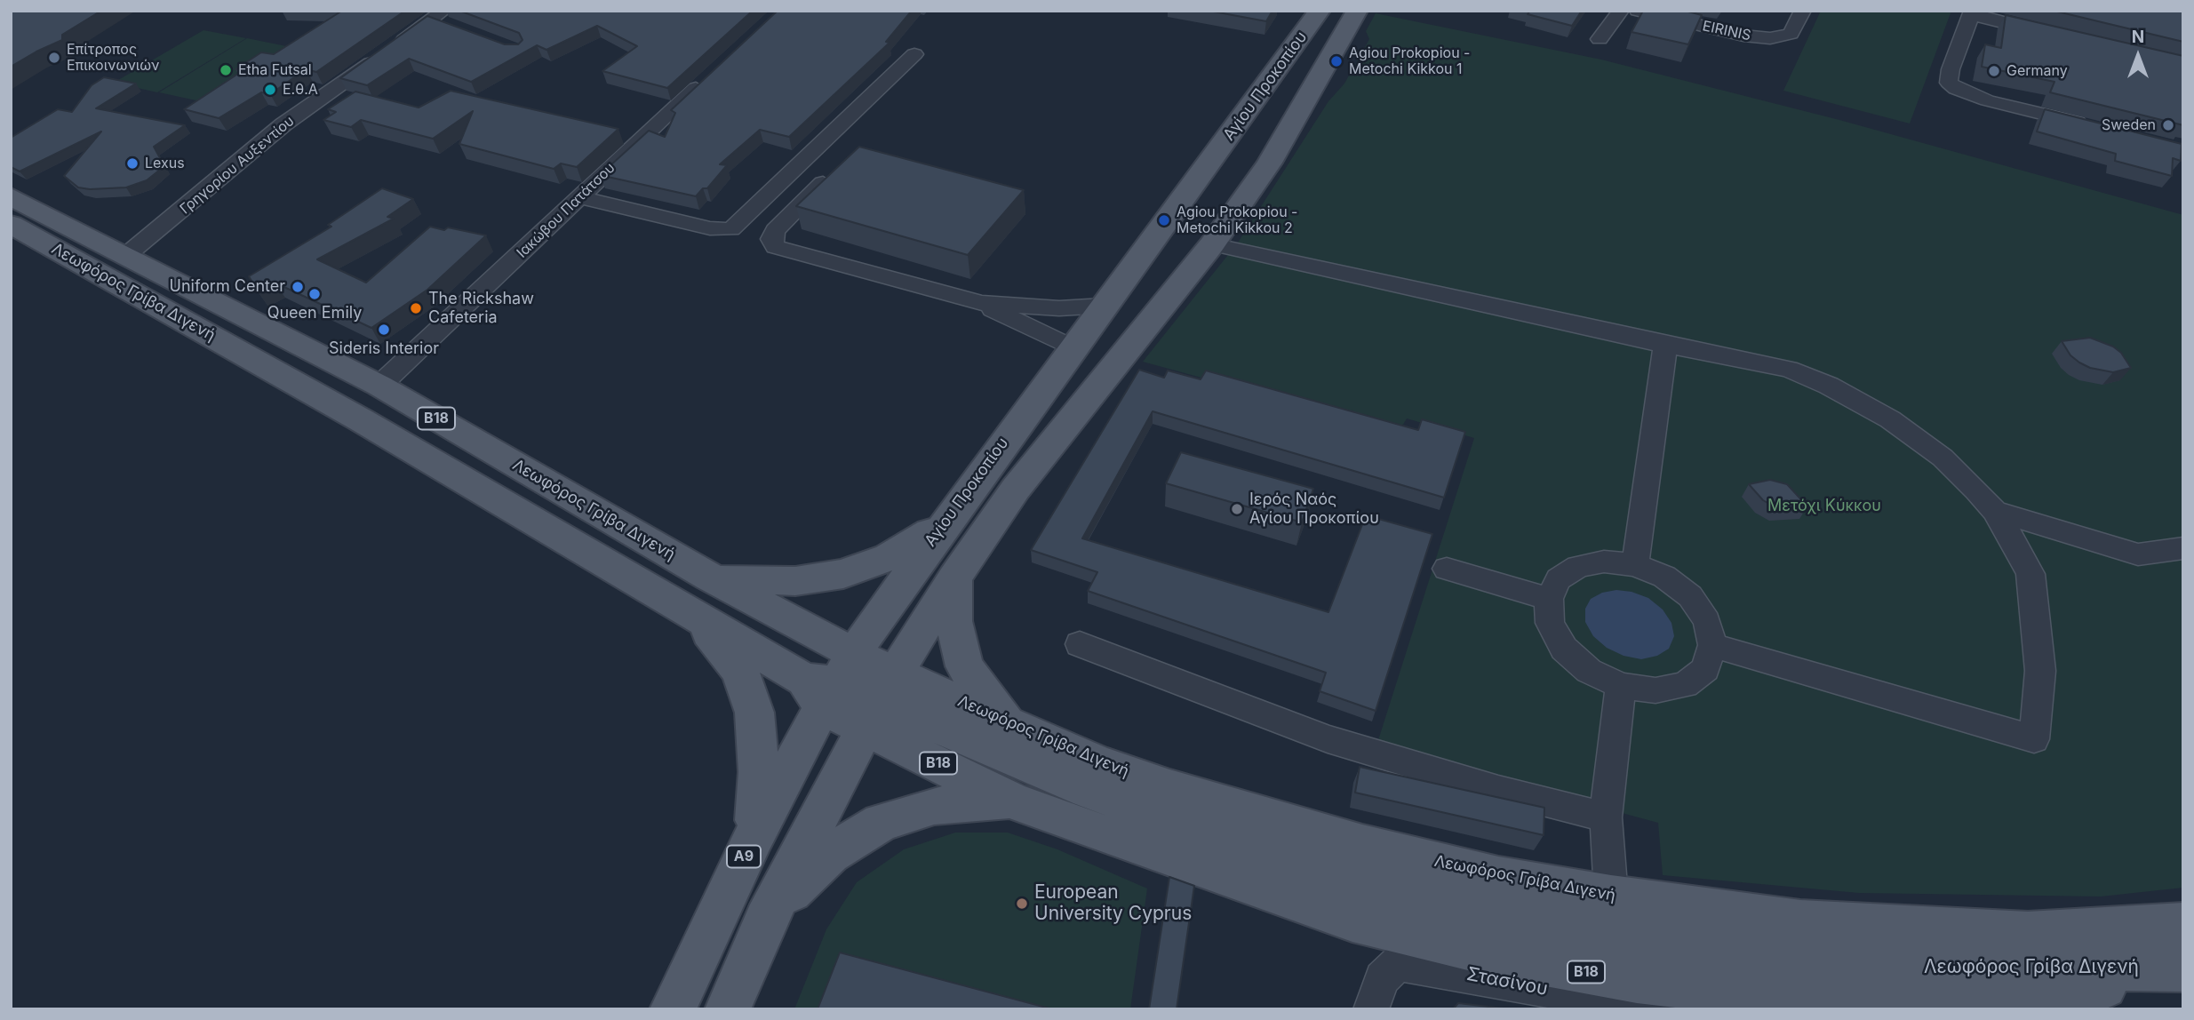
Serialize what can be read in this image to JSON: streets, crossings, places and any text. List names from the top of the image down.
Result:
{
  "streets": {
    "main road": [
      "Αγίου Προκοπίου",
      "Λεωφόρος Γρίβα Διγενή",
      "B18",
      "A9"
    ],
    "street": [
      "EIRINIS",
      "Γρηγορίου Αυξεντίου",
      "Ιακώβου Πατάτσου",
      "Στασίνου"
    ]
  },
  "crossings": [
    ["Αγίου Προκοπίου", "Λεωφόρος Γρίβα Διγενή"],
    ["Γρηγορίου Αυξεντίου", "Λεωφόρος Γρίβα Διγενή"],
    ["Ιακώβου Πατάτσου", "Λεωφόρος Γρίβα Διγενή"]
  ],
  "parks": ["Μετόχι Κύκκου"],
  "places": [
    "Επίτροπος Επικοινωνιών",
    "Agiou Prokopiou - Metochi Kikkou 1",
    "Etha Futsal",
    "Germany",
    "Ε.θ.Α",
    "Sweden",
    "Lexus",
    "Agiou Prokopiou - Metochi Kikkou 2",
    "Uniform Center",
    "Queen Emily",
    "The Rickshaw Cafeteria",
    "Sideris Interior",
    "Ιερός Ναός Αγίου Προκοπίου",
    "European University Cyprus"
  ],
  "north": "top"
}
